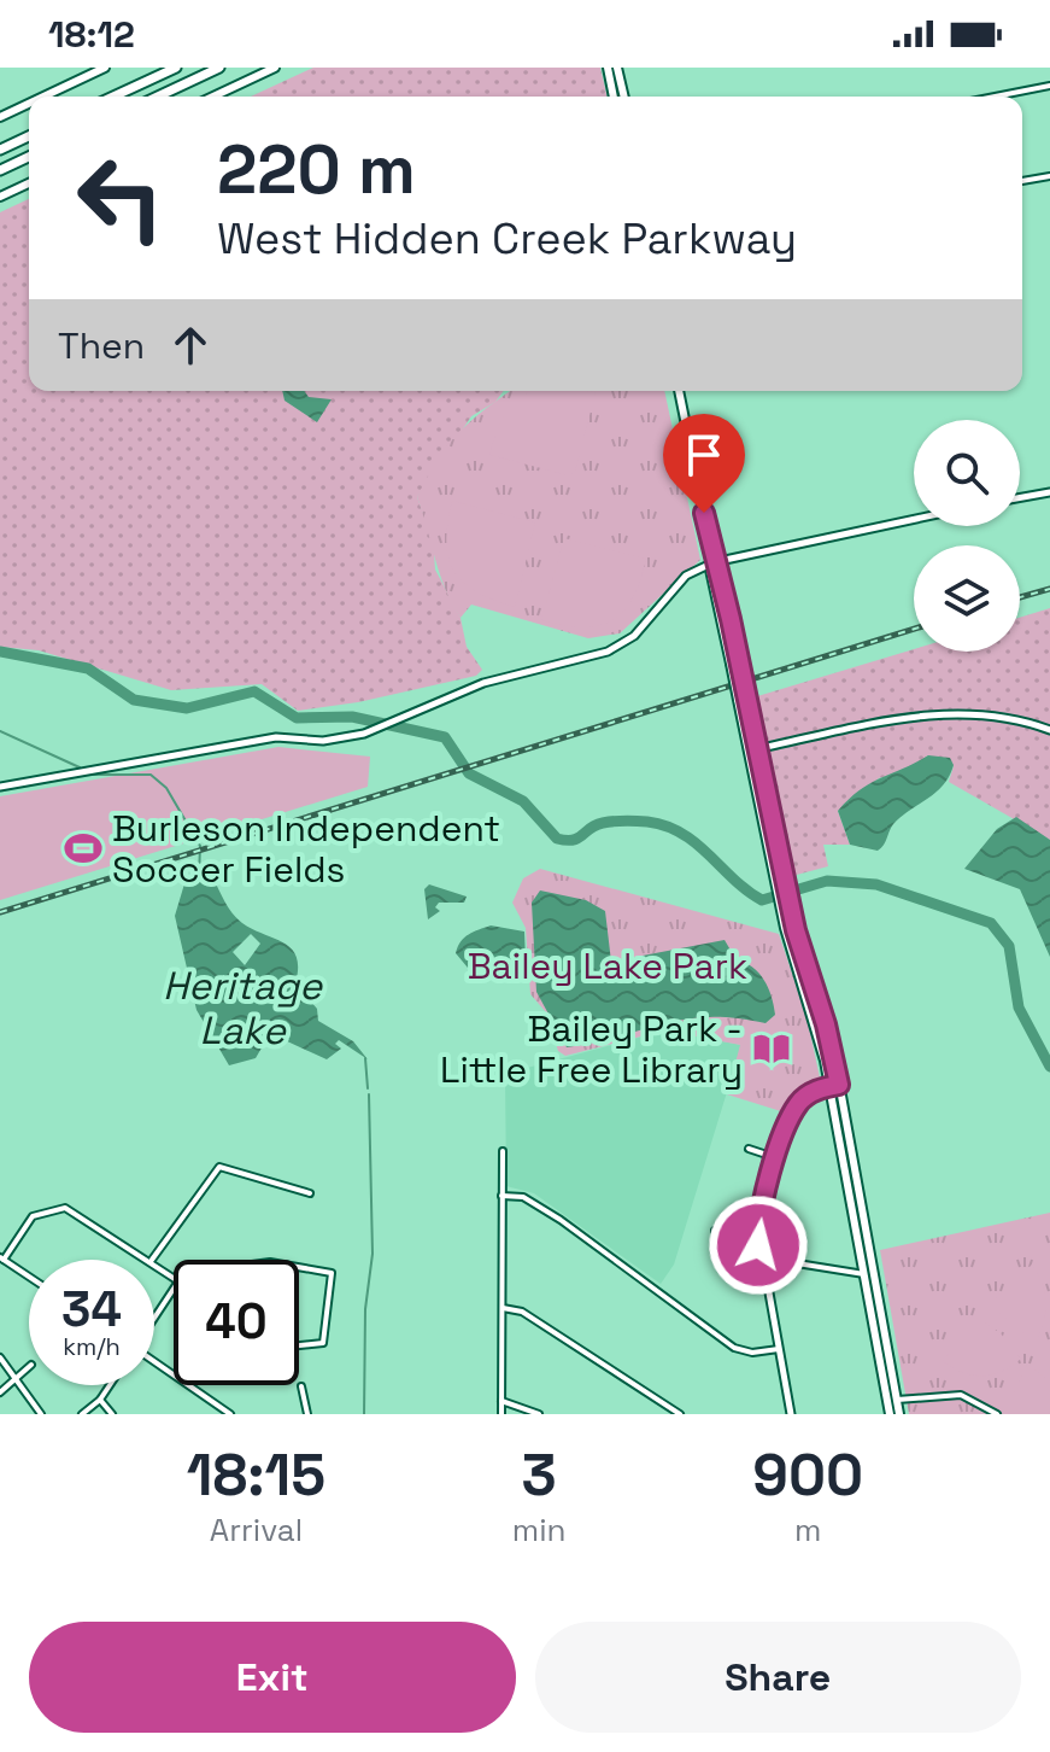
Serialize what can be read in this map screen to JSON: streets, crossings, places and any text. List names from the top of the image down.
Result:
{
  "water": ["Heritage Lake"],
  "parks": ["Bailey Lake Park"],
  "places": {
    "sports": ["Burleson Independent Soccer Fields"],
    "library": ["Bailey Park - Little Free Library"]
  },
  "page": {
    "status": "18:12",
    "turn": ["220 m", "West Hidden Creek Parkway"],
    "then": "Then",
    "speed": "34 km/h",
    "limit": "40",
    "eta": [
      "18:15",
      "Arrival",
      "3",
      "min",
      "900",
      "m"
    ],
    "buttons": ["Exit", "Share"]
  }
}
